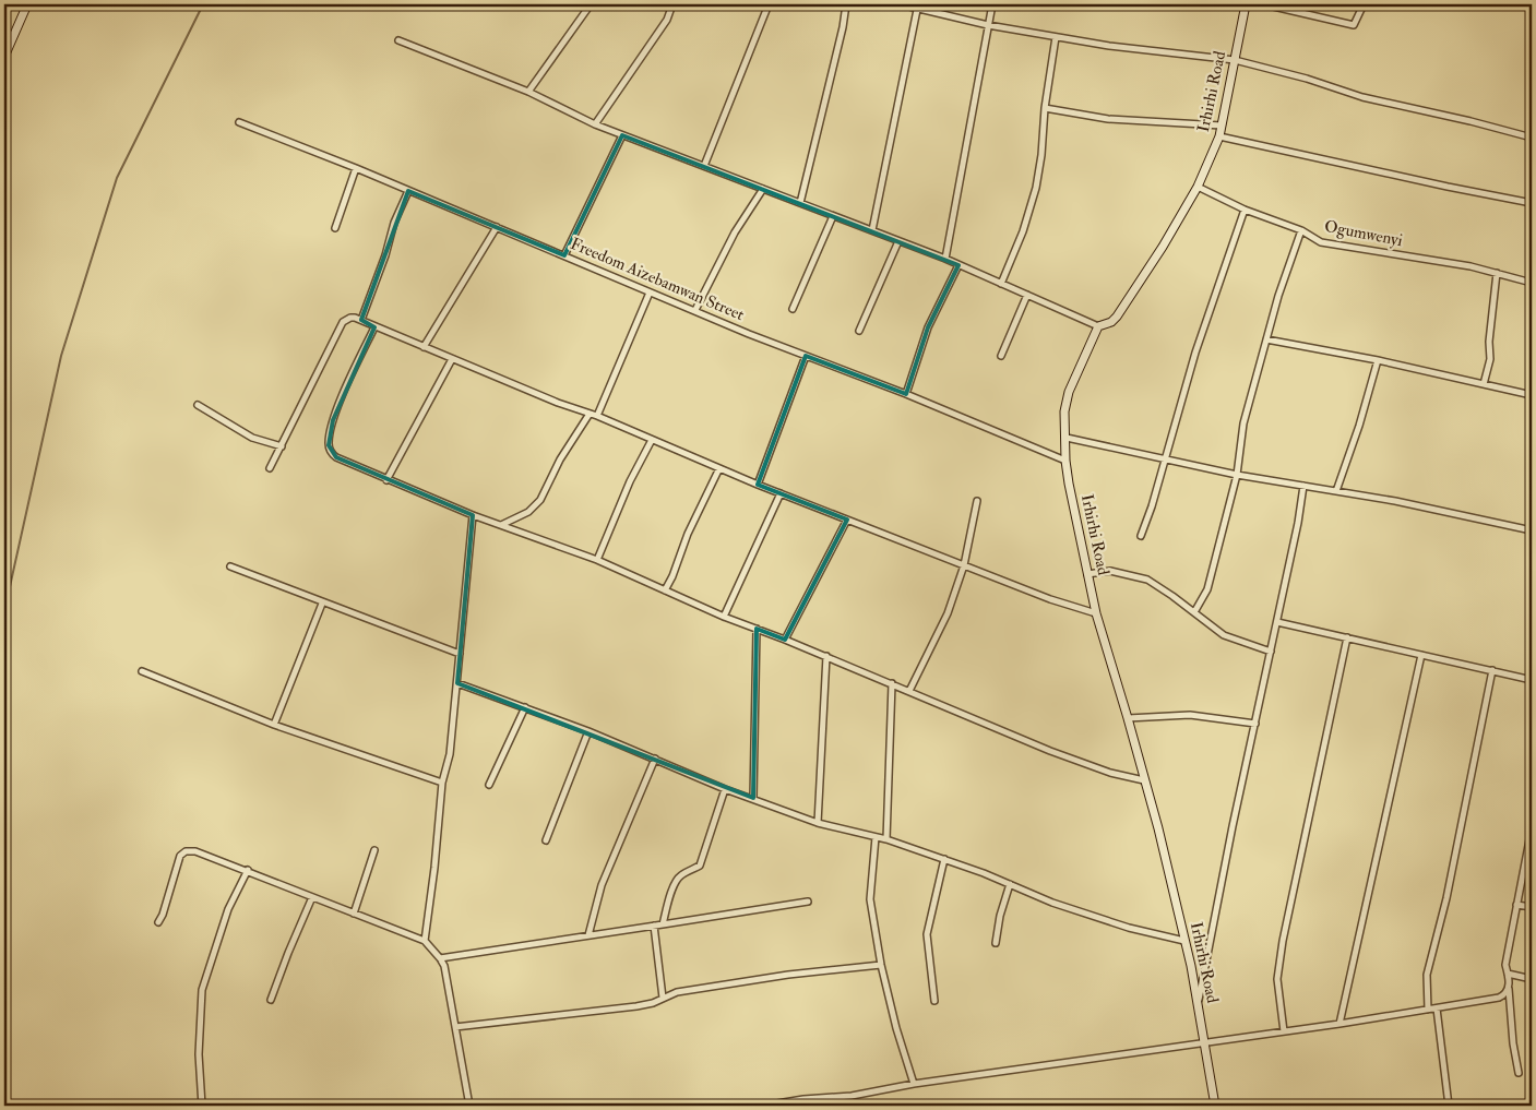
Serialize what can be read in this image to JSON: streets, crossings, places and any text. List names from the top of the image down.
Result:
{
  "streets": {
    "street": ["Irhirhi Road", "Ogumwenyi", "Freedom Aizebamwan Street"]
  },
  "crossings": [
    ["Irhirhi Road", "Ogumwenyi"],
    ["Irhirhi Road", "Freedom Aizebamwan Street"]
  ]
}
